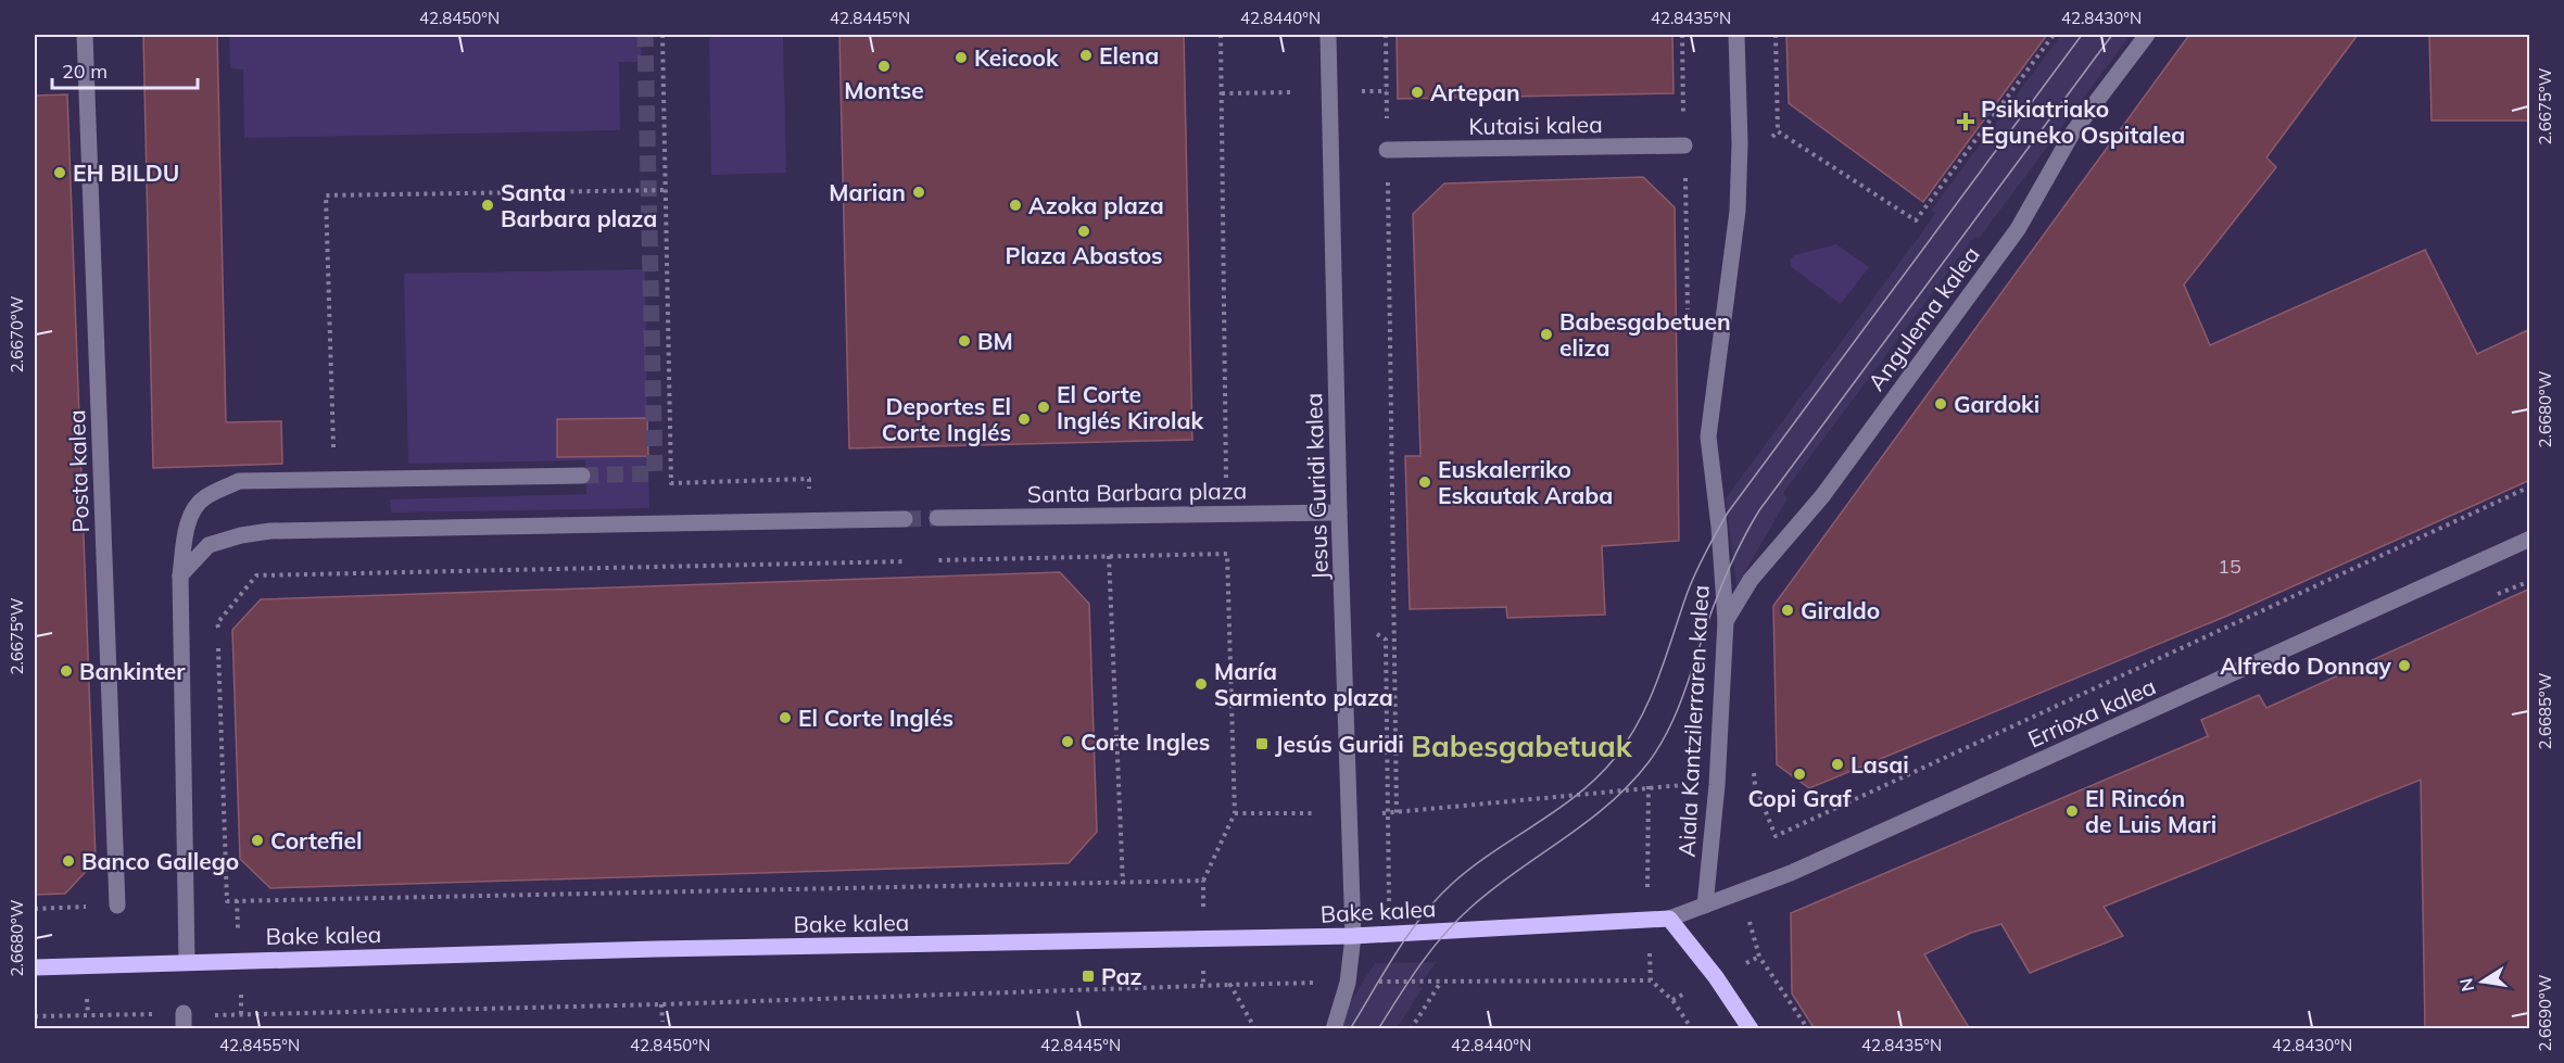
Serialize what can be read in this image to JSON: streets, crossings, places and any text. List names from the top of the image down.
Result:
{
  "streets": {
    "main road": ["Bake kalea"],
    "street": [
      "Kutaisi kalea",
      "Angulema kalea",
      "Posta kalea",
      "Jesus Guridi kalea",
      "Santa Barbara plaza",
      "Errioxa kalea",
      "Aiala Kantzilerraren kalea"
    ]
  },
  "crossings": [
    ["Angulema kalea", "Aiala Kantzilerraren kalea"],
    ["Jesus Guridi kalea", "Santa Barbara plaza"],
    ["Jesus Guridi kalea", "Bake kalea"],
    ["Errioxa kalea", "Aiala Kantzilerraren kalea"],
    ["Errioxa kalea", "Bake kalea"]
  ],
  "districts": ["Babesgabetuak"],
  "places": {
    "other": [
      "Elena",
      "Keicook",
      "Montse",
      "Artepan",
      "EH BILDU",
      "Marian",
      "Santa Barbara plaza",
      "Azoka plaza",
      "Plaza Abastos",
      "Babesgabetuen eliza",
      "BM",
      "Gardoki",
      "El Corte Inglés Kirolak",
      "Deportes El Corte Inglés",
      "Euskalerriko Eskautak Araba",
      "Giraldo",
      "Alfredo Donnay",
      "Bankinter",
      "María Sarmiento plaza",
      "El Corte Inglés",
      "Corte Ingles",
      "Lasai",
      "Copi Graf",
      "El Rincón de Luis Mari",
      "Cortefiel",
      "Banco Gallego"
    ],
    "health": ["Psikiatriako Eguneko Ospitalea"],
    "transit": ["Jesús Guridi", "Paz"]
  },
  "house_numbers": ["15"],
  "scale_bar": "20 m",
  "north": "left",
  "coordinates": [
    "42.8450°N",
    "42.8445°N",
    "42.8440°N",
    "42.8435°N",
    "42.8430°N",
    "2.6675°W",
    "2.6670°W",
    "2.6680°W",
    "2.6685°W",
    "2.6690°W",
    "42.8455°N"
  ]
}
